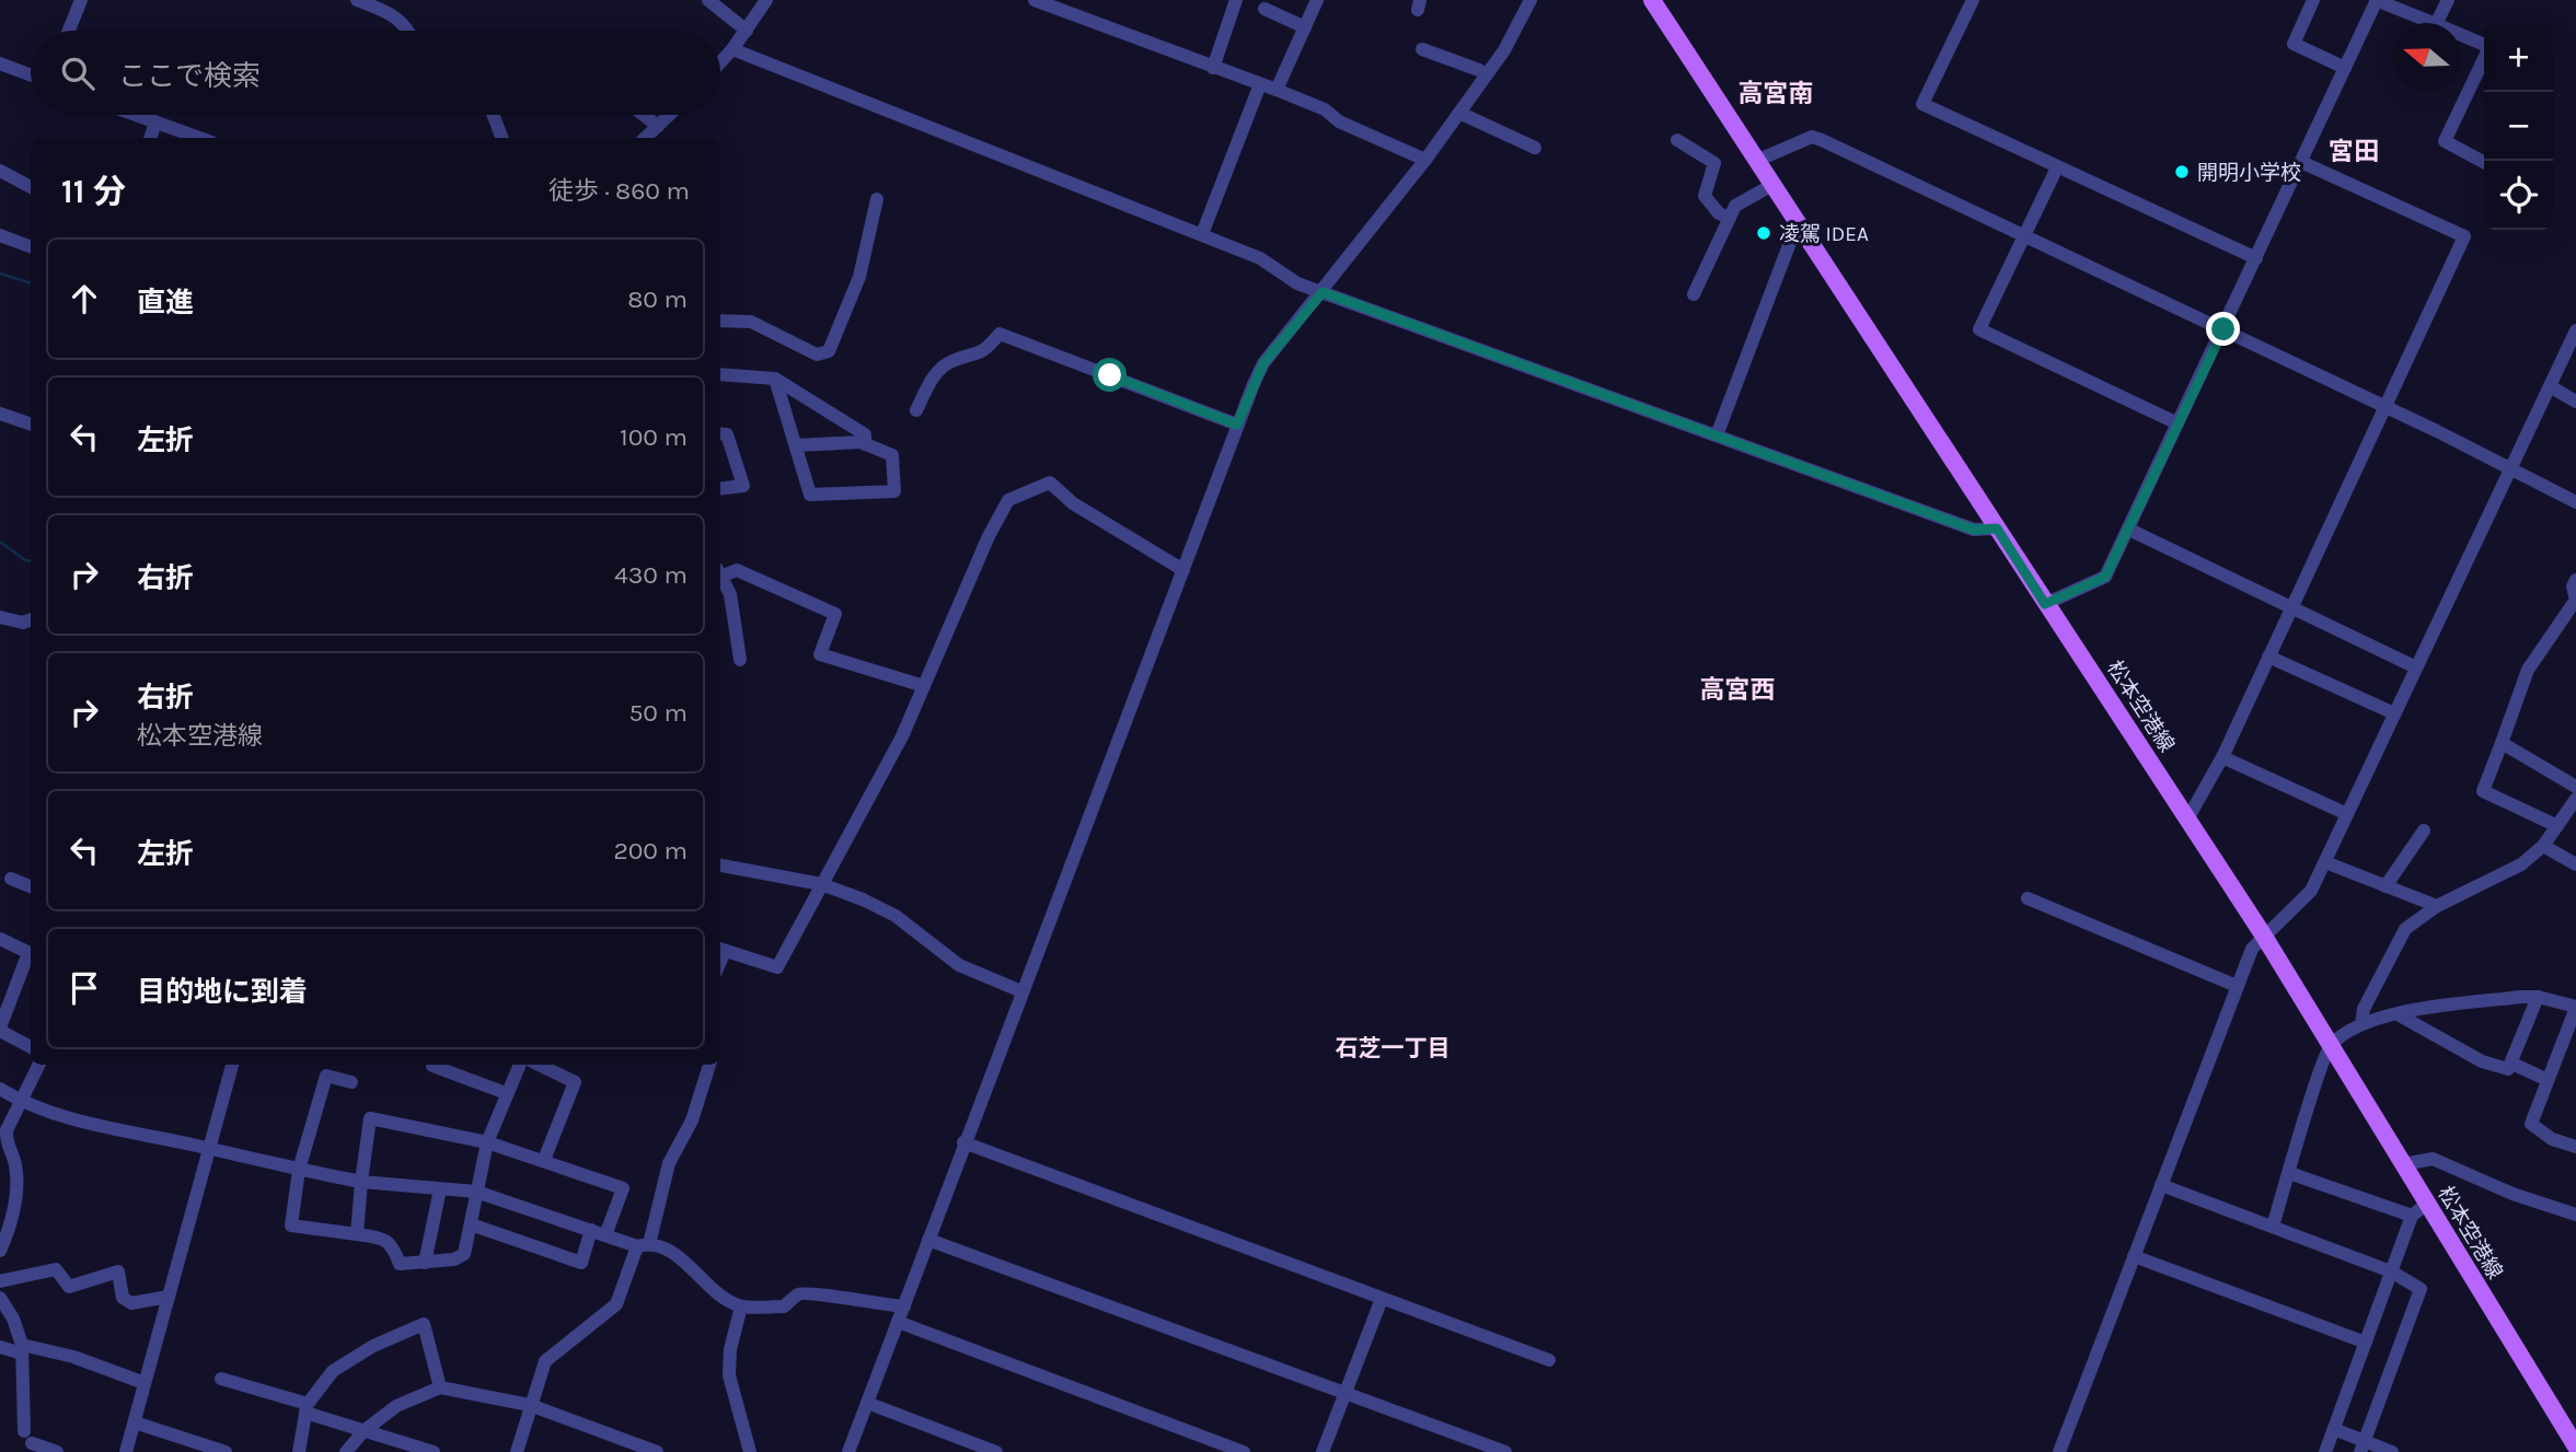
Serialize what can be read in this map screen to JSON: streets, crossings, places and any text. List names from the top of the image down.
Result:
{
  "streets": {
    "main road": ["松本空港線"]
  },
  "districts": [
    "高宮南",
    "宮田",
    "高宮西",
    "石芝一丁目"
  ],
  "places": ["開明小学校", "凌駕 IDEA"],
  "north": "left",
  "page": {
    "map_buttons": ["+", "−"],
    "search": "ここで検索",
    "heading": ["11 分", "徒歩 · 860 m"],
    "list": [
      ["直進", "80 m"],
      ["左折", "100 m"],
      ["右折", "430 m"],
      ["右折", "松本空港線", "50 m"],
      ["左折", "200 m"],
      "目的地に到着"
    ]
  }
}
